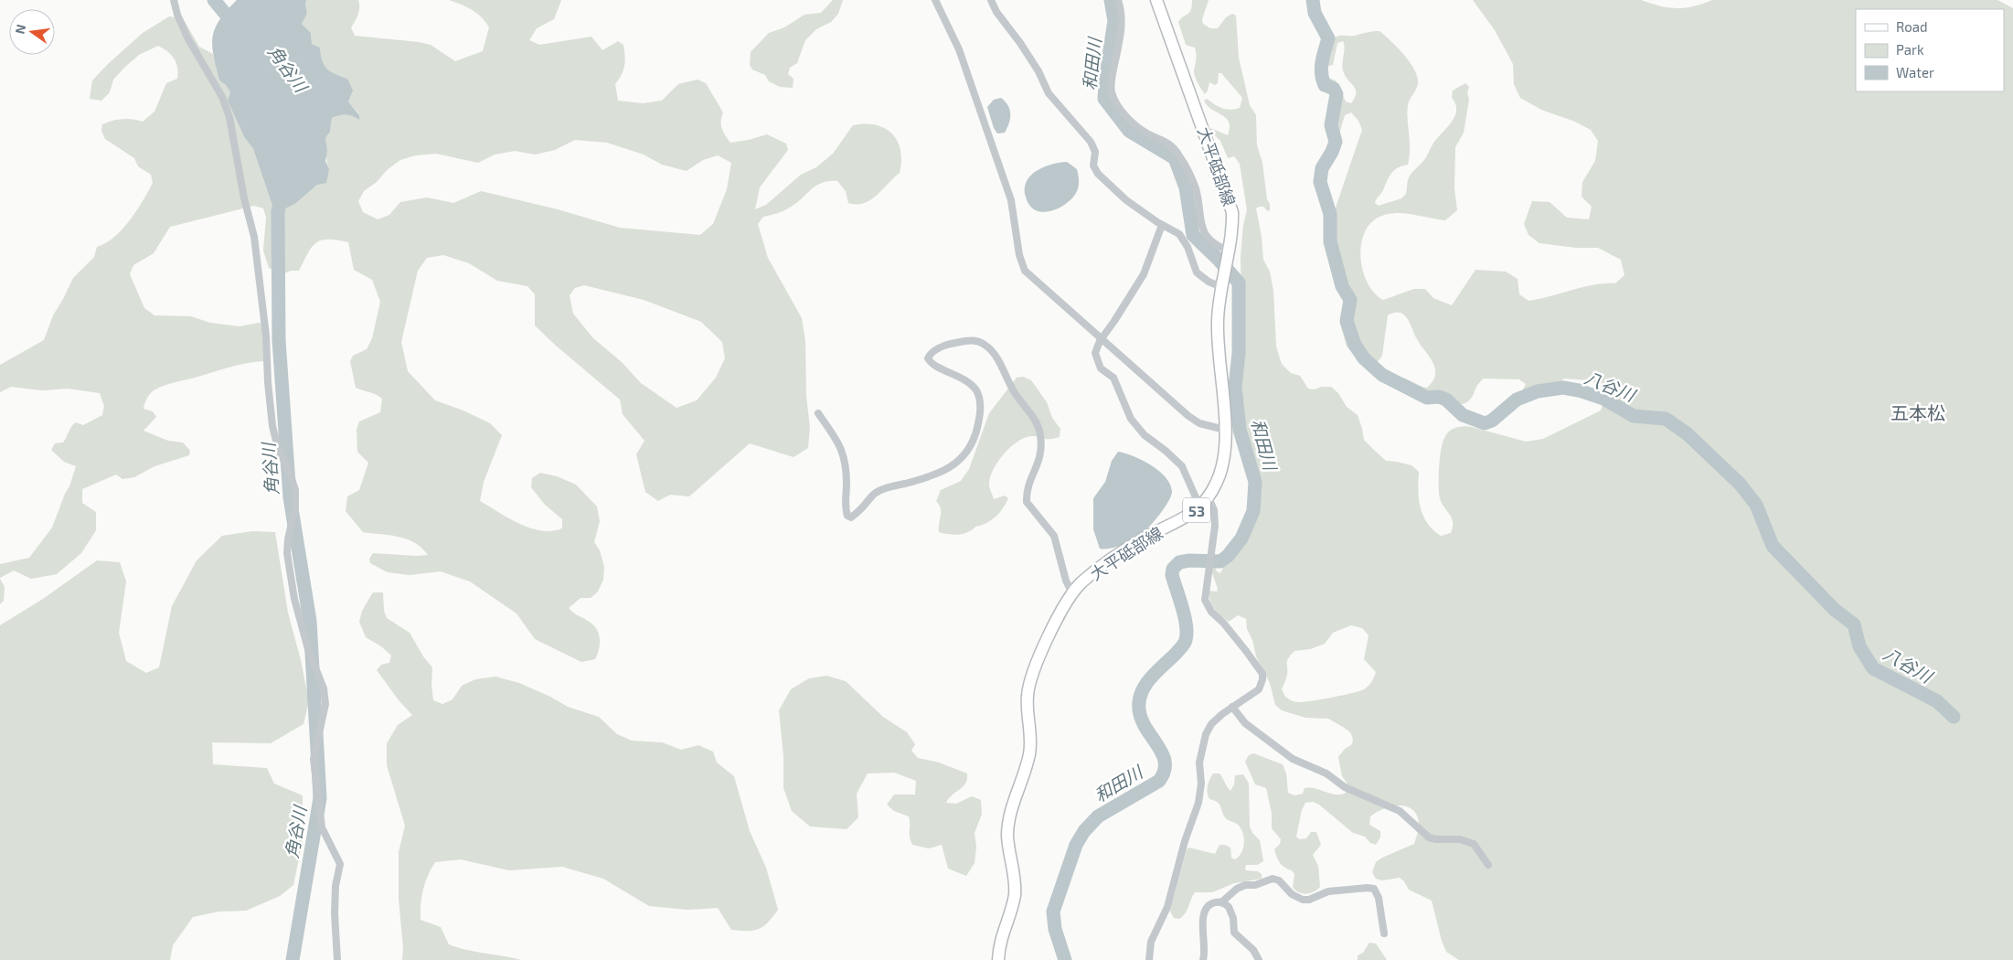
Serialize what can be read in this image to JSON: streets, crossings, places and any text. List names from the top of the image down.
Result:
{
  "streets": {
    "main road": ["大平砥部線", "53"]
  },
  "districts": ["五本松"],
  "water": ["和田川", "角谷川", "八谷川"],
  "legend": ["Road", "Park", "Water"],
  "north": "left"
}
